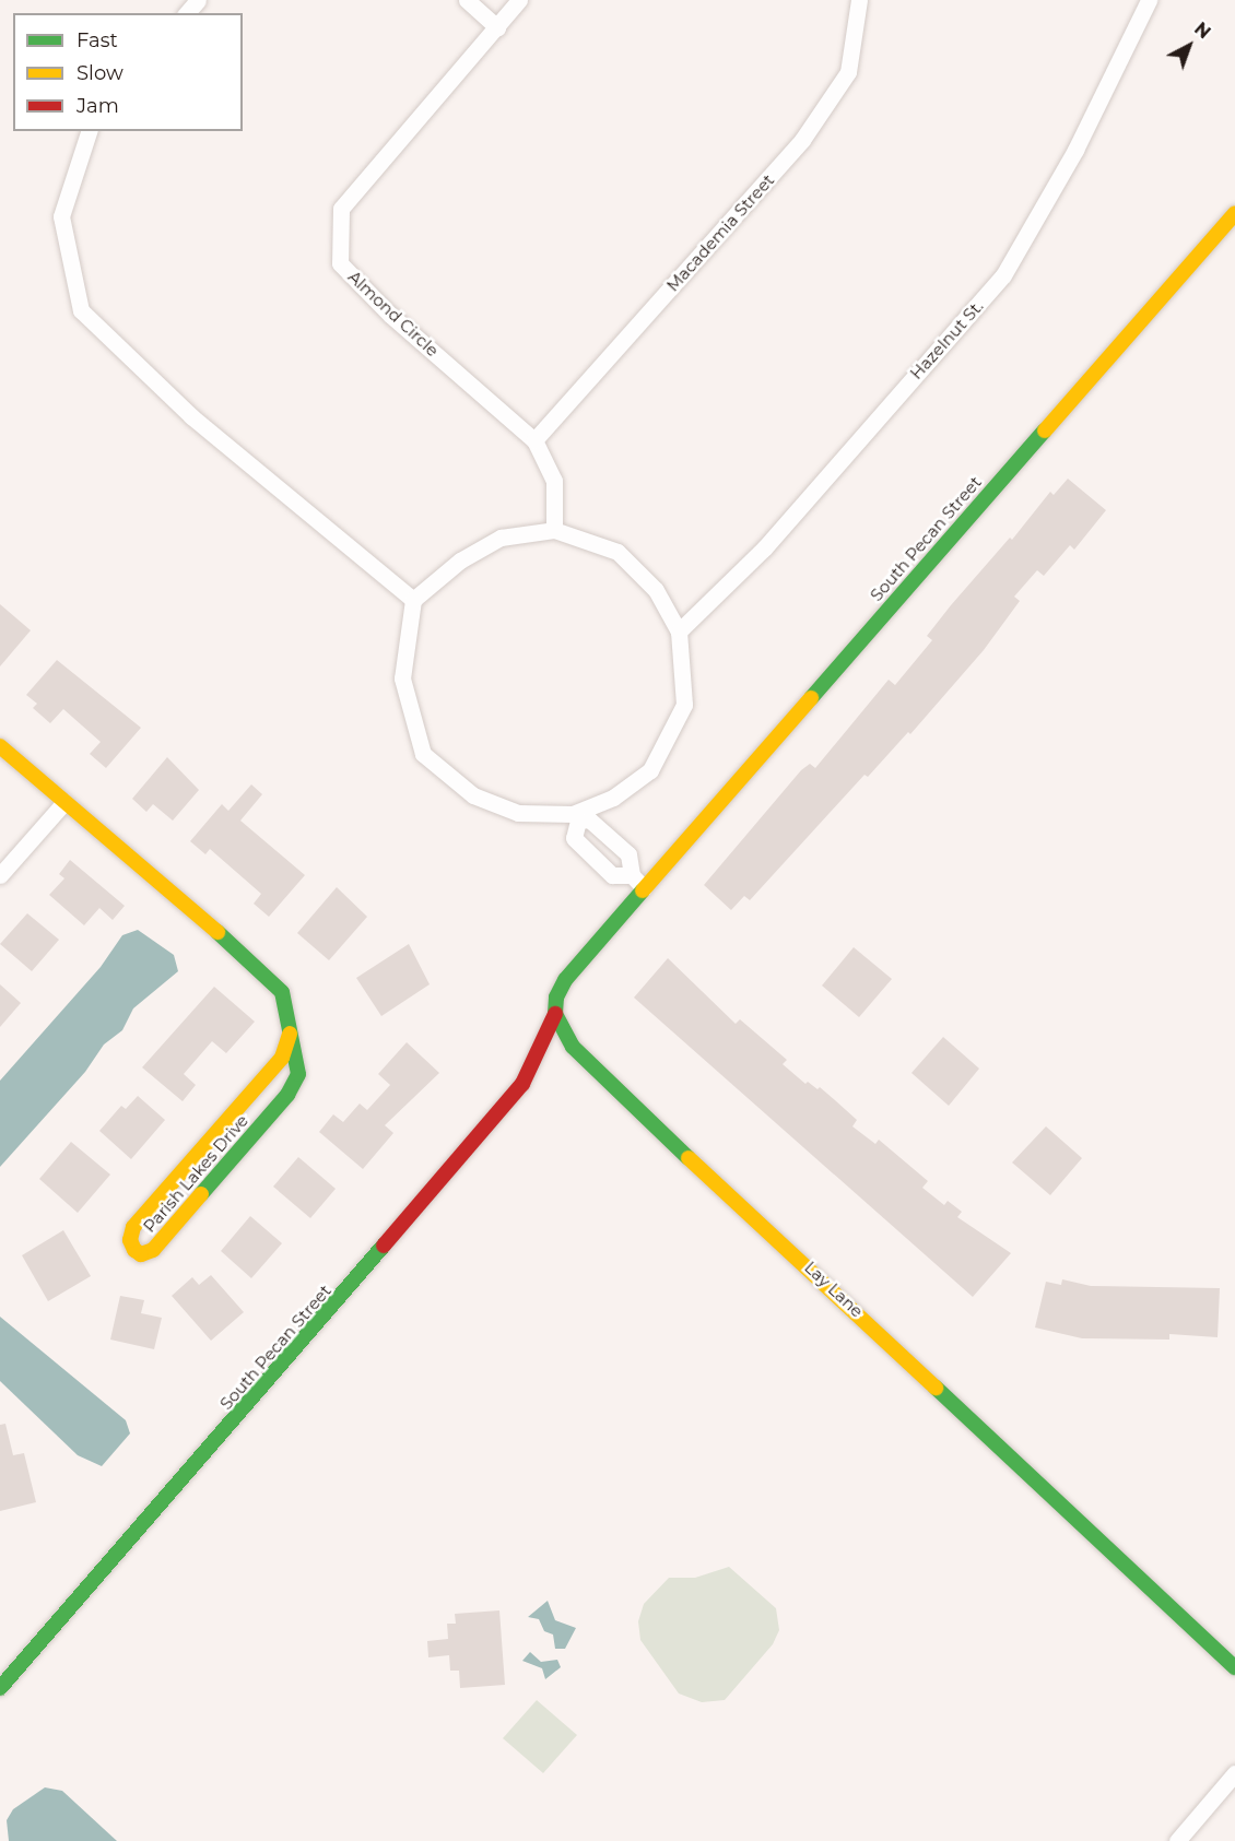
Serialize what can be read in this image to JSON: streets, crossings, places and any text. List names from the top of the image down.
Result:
{
  "streets": {
    "street": [
      "Macademia Street",
      "Almond Circle",
      "Hazelnut St.",
      "South Pecan Street",
      "Parish Lakes Drive",
      "Lay Lane"
    ]
  },
  "crossings": [
    ["Macademia Street", "Almond Circle"],
    ["South Pecan Street", "Lay Lane"]
  ],
  "legend": ["Fast", "Slow", "Jam"],
  "north": "top right"
}
